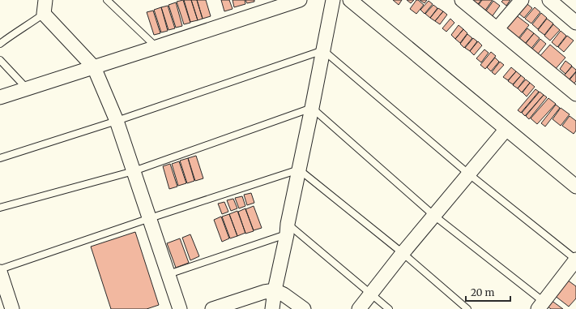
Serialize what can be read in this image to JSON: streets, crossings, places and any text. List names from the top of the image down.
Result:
{
  "scale_bar": "20 m"
}
